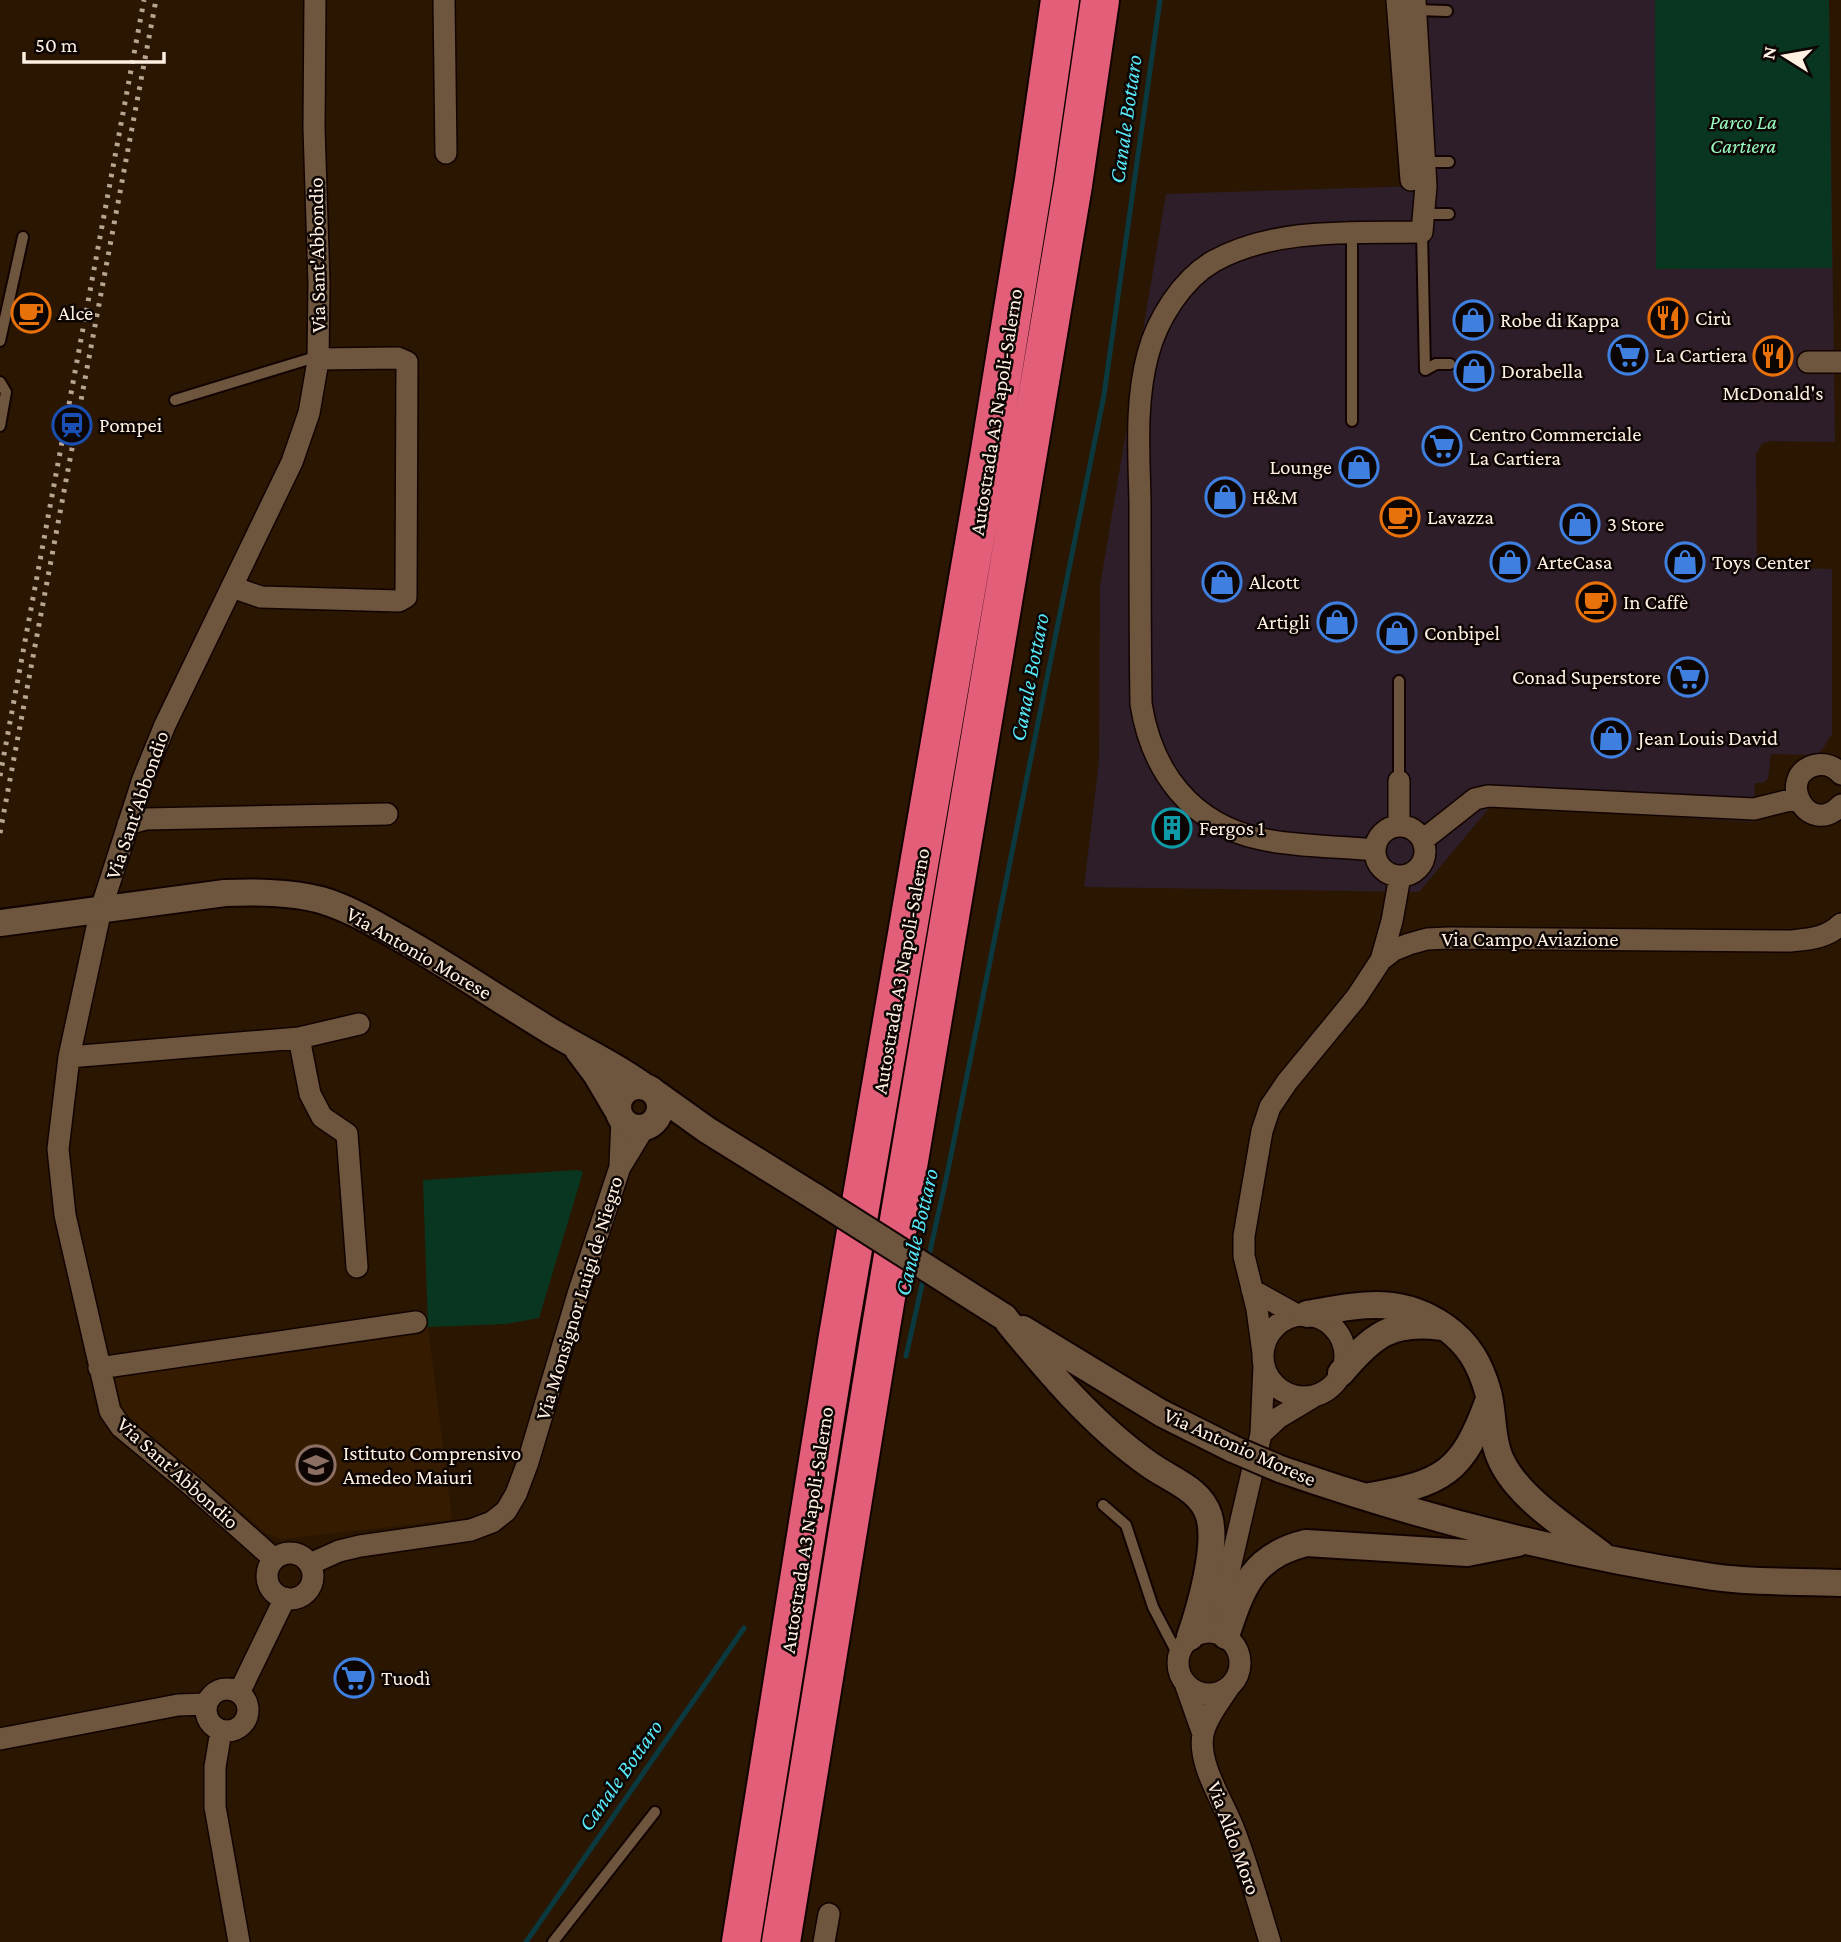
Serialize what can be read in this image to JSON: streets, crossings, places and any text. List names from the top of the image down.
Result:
{
  "streets": {
    "highway": ["Autostrada A3 Napoli-Salerno"],
    "street": [
      "Via Sant'Abbondio",
      "Via Campo Aviazione",
      "Via Antonio Morese",
      "Via Monsignor Luigi de Niegro",
      "Via Aldo Moro"
    ]
  },
  "crossings": [
    ["Via Sant'Abbondio", "Via Antonio Morese"],
    ["Via Sant'Abbondio", "Via Monsignor Luigi de Niegro"],
    ["Via Campo Aviazione", "Via Aldo Moro"],
    ["Via Antonio Morese", "Via Monsignor Luigi de Niegro"]
  ],
  "water": ["Canale Bottaro"],
  "parks": ["Parco La Cartiera"],
  "places": {
    "cafe": ["Alce", "Lavazza", "In Caffè"],
    "restaurant": ["Cirù", "McDonald's"],
    "shop": [
      "Robe di Kappa",
      "Dorabella",
      "Lounge",
      "H&M",
      "3 Store",
      "ArteCasa",
      "Toys Center",
      "Alcott",
      "Artigli",
      "Conbipel",
      "Jean Louis David"
    ],
    "supermarket": [
      "La Cartiera",
      "Centro Commerciale La Cartiera",
      "Conad Superstore",
      "Tuodì"
    ],
    "station": ["Pompei"],
    "building": ["Fergos 1"],
    "school or university": ["Istituto Comprensivo Amedeo Maiuri"]
  },
  "scale_bar": "50 m",
  "north": "left"
}
